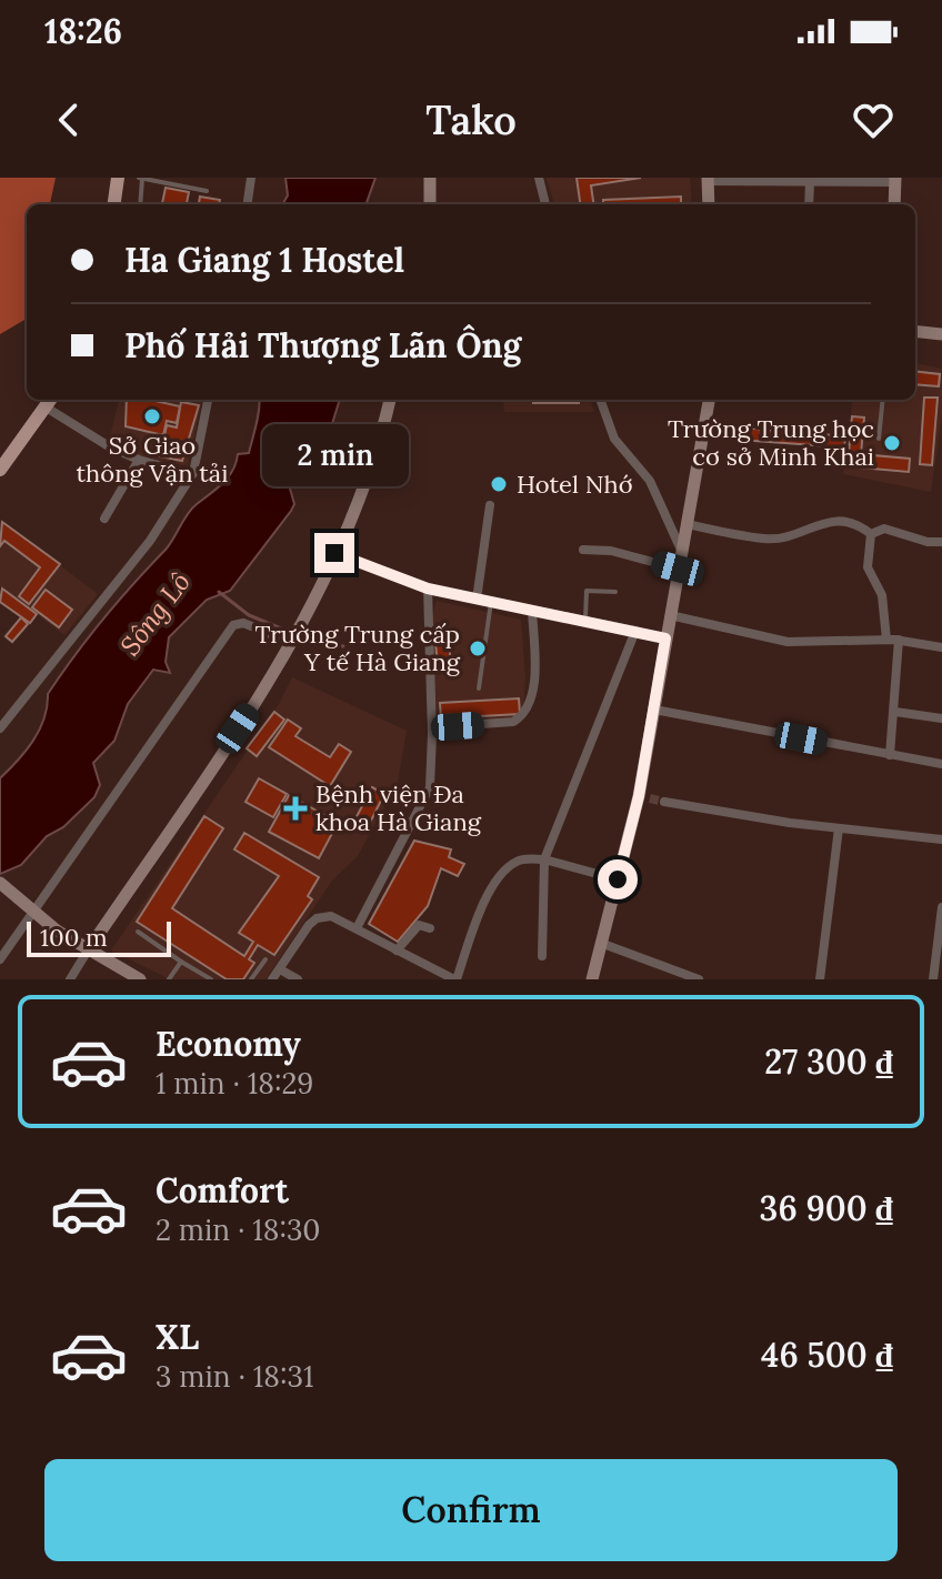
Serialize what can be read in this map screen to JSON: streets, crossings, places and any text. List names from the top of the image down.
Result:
{
  "water": ["Sông Lô"],
  "places": {
    "other": [
      "Sở Giao thông Vận tải",
      "Trường Trung học cơ sở Minh Khai",
      "Hotel Nhớ",
      "Trường Trung cấp Y tế Hà Giang"
    ],
    "health": ["Bệnh viện Đa khoa Hà Giang"]
  },
  "scale_bar": "100 m",
  "page": {
    "status": "18:26",
    "header": "Tako",
    "banner": ["Ha Giang 1 Hostel", "Phố Hải Thượng Lãn Ông"],
    "bubble": "2 min",
    "scale": "100 m",
    "list": [
      {
        "name": "Economy",
        "note": "1 min · 18:29",
        "value": "27 300 ₫"
      },
      {
        "name": "Comfort",
        "note": "2 min · 18:30",
        "value": "36 900 ₫"
      },
      {
        "name": "XL",
        "note": "3 min · 18:31",
        "value": "46 500 ₫"
      }
    ],
    "buttons": "Confirm"
  }
}
